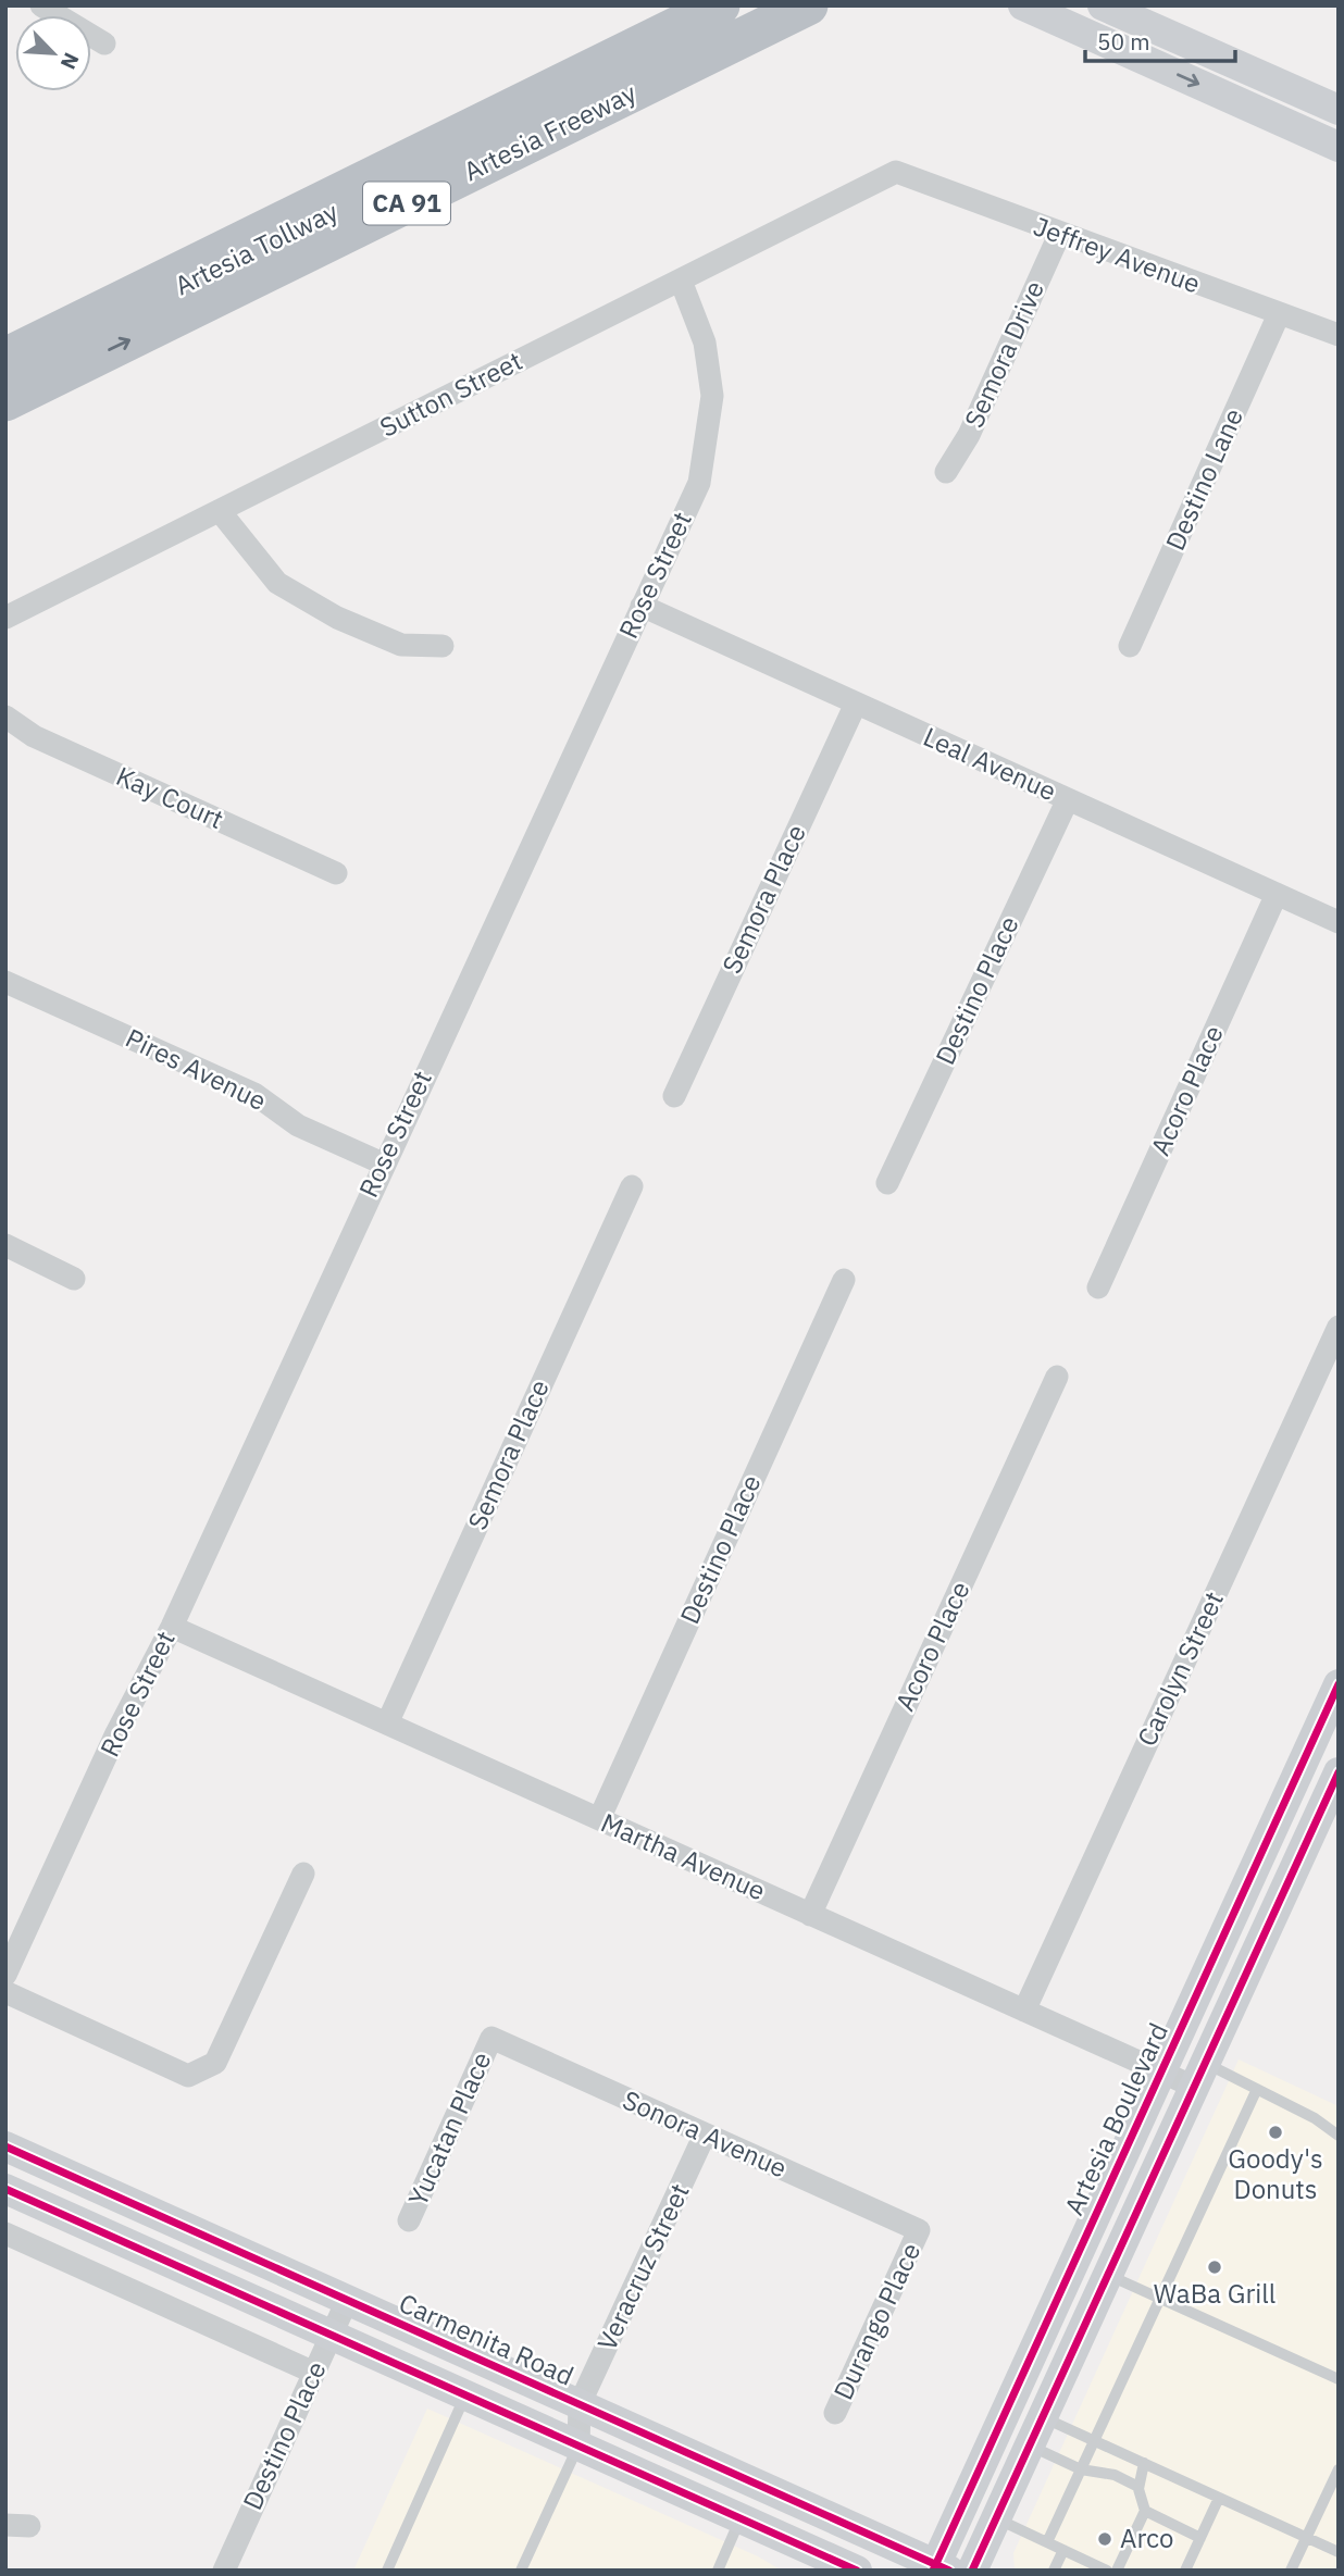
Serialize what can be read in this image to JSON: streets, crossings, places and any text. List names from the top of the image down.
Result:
{
  "streets": {
    "highway": ["Artesia Freeway", "CA 91", "Artesia Tollway"],
    "main road": ["Artesia Boulevard", "Carmenita Road"],
    "street": [
      "Jeffrey Avenue",
      "Semora Drive",
      "Sutton Street",
      "Destino Lane",
      "Rose Street",
      "Leal Avenue",
      "Kay Court",
      "Semora Place",
      "Destino Place",
      "Pires Avenue",
      "Acoro Place",
      "Carolyn Street",
      "Martha Avenue",
      "Yucatan Place",
      "Sonora Avenue",
      "Veracruz Street",
      "Durango Place"
    ]
  },
  "crossings": [
    ["Jeffrey Avenue", "Semora Drive"],
    ["Jeffrey Avenue", "Sutton Street"],
    ["Jeffrey Avenue", "Destino Lane"],
    ["Sutton Street", "Rose Street"],
    ["Rose Street", "Leal Avenue"],
    ["Rose Street", "Pires Avenue"],
    ["Rose Street", "Martha Avenue"],
    ["Leal Avenue", "Semora Place"],
    ["Leal Avenue", "Destino Place"],
    ["Leal Avenue", "Acoro Place"],
    ["Semora Place", "Martha Avenue"],
    ["Destino Place", "Martha Avenue"],
    ["Destino Place", "Carmenita Road"],
    ["Acoro Place", "Martha Avenue"],
    ["Carolyn Street", "Martha Avenue"],
    ["Martha Avenue", "Artesia Boulevard"],
    ["Artesia Boulevard", "Carmenita Road"],
    ["Yucatan Place", "Sonora Avenue"],
    ["Sonora Avenue", "Veracruz Street"],
    ["Sonora Avenue", "Durango Place"],
    ["Veracruz Street", "Carmenita Road"]
  ],
  "places": ["Goody's Donuts", "WaBa Grill", "Arco"],
  "scale_bar": "50 m",
  "north": "bottom right"
}
